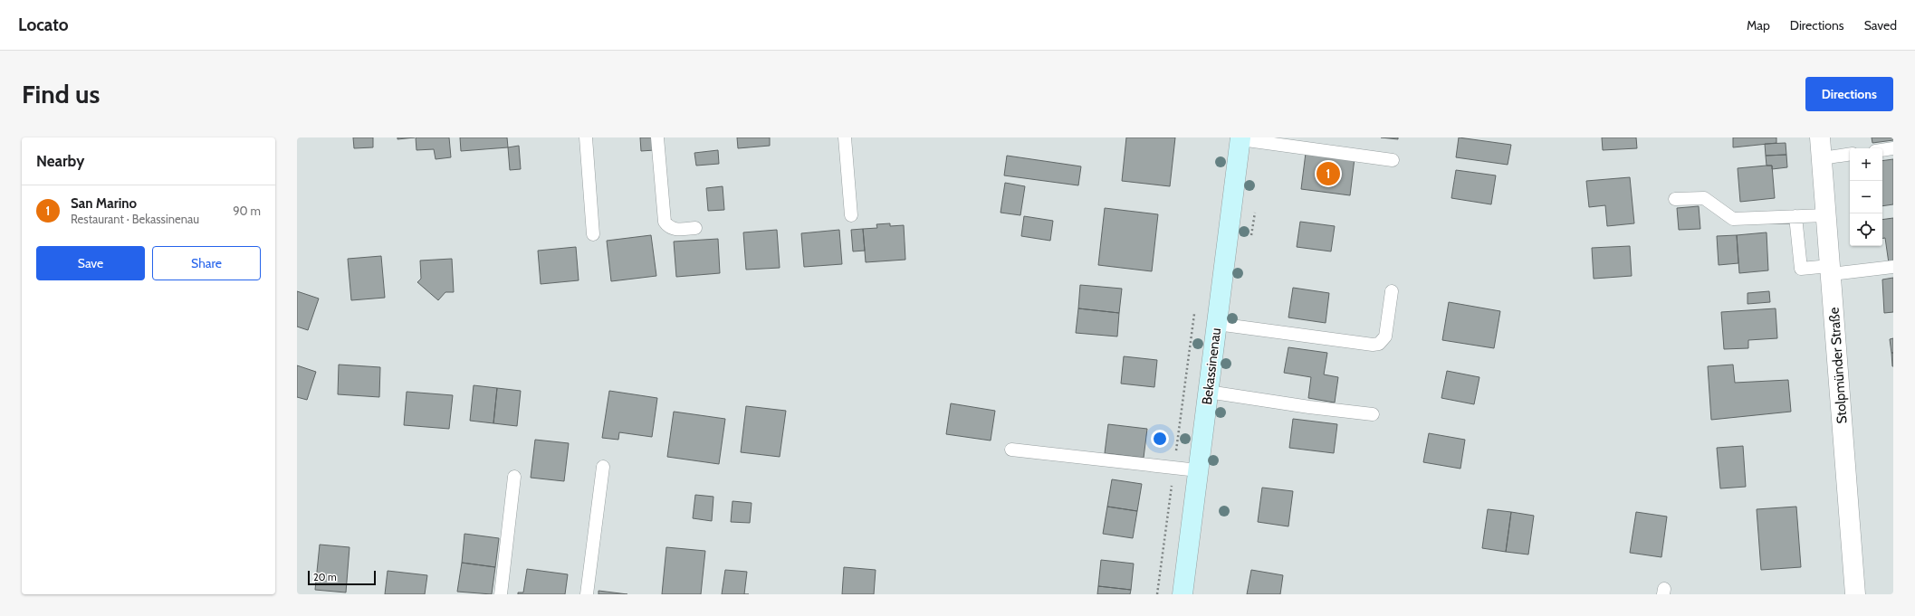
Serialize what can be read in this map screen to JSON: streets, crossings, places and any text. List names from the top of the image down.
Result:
{
  "streets": {
    "street": ["Stolpmünder Straße", "Bekassinenau"]
  },
  "scale_bar": "20 m",
  "page": {
    "header": "Locato",
    "nav": ["Map", "Directions", "Saved"],
    "buttons": [
      "Directions",
      ["Save", "Share"]
    ],
    "title": "Find us",
    "heading": "Nearby",
    "map_buttons": ["+", "−"],
    "pins": "1",
    "list": [
      {
        "mark": "1",
        "name": "San Marino",
        "note": "Restaurant · Bekassinenau",
        "value": "90 m"
      }
    ],
    "scale": "20 m"
  }
}
